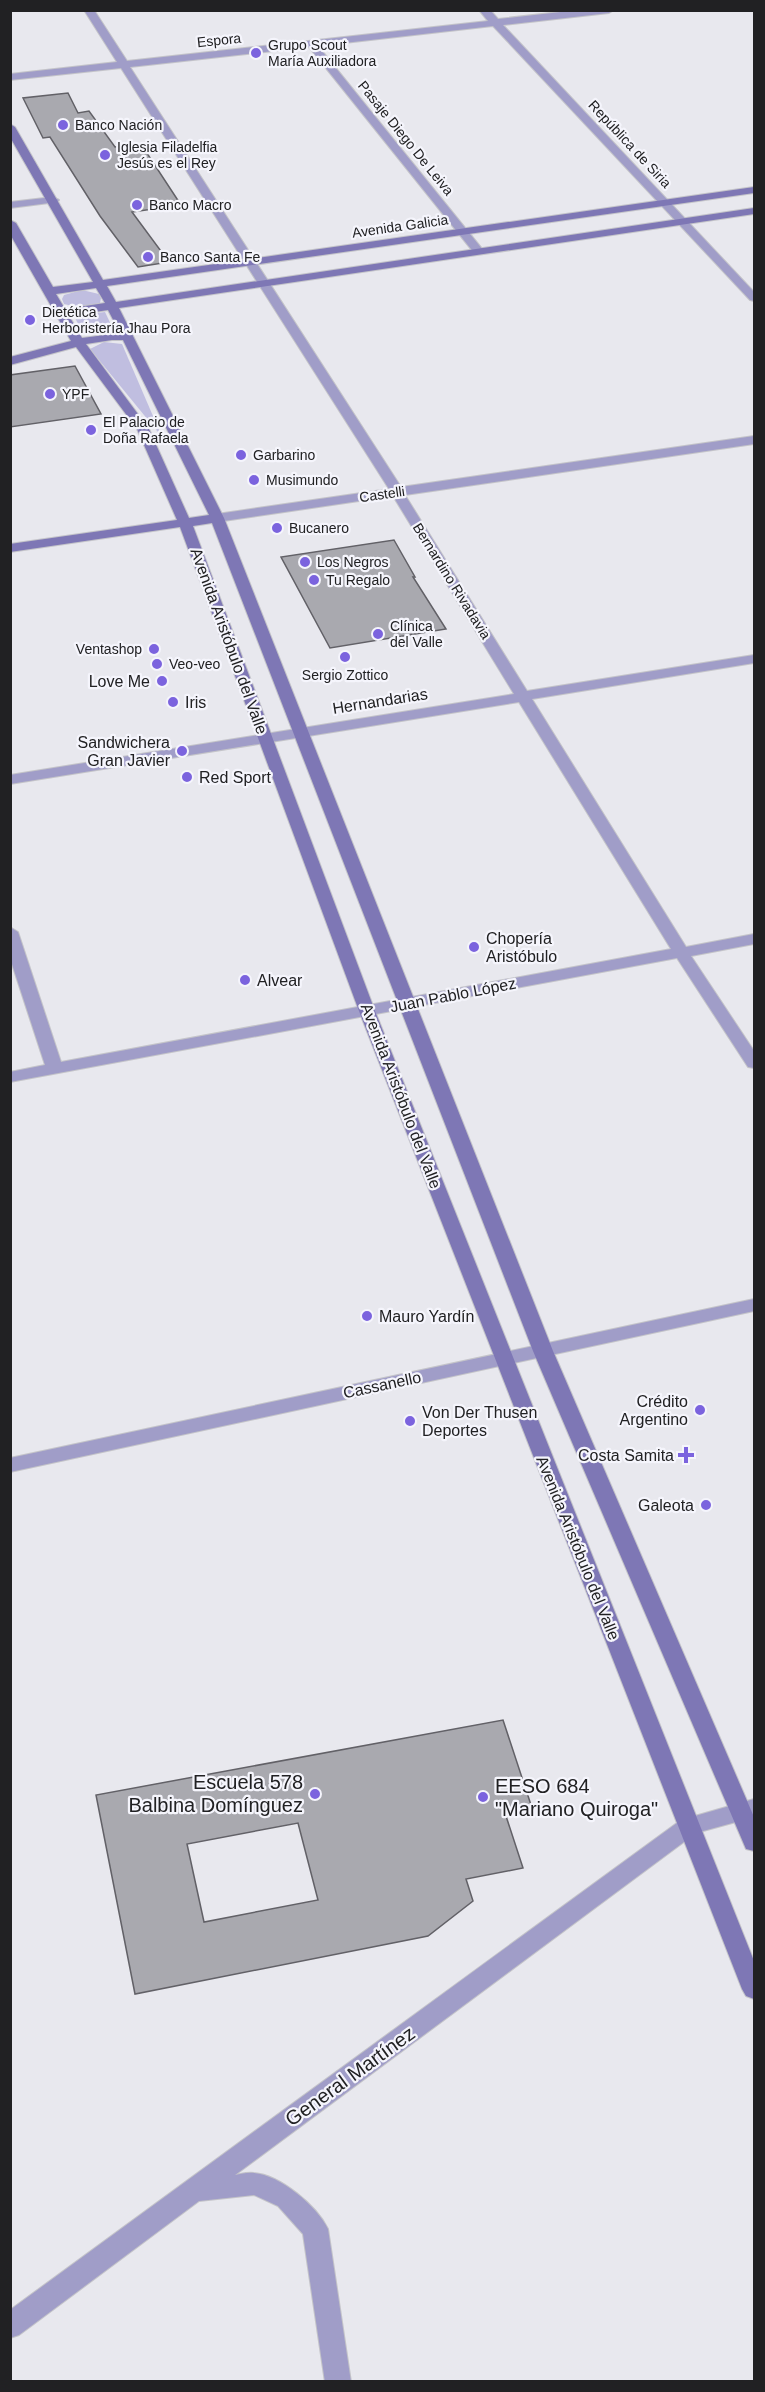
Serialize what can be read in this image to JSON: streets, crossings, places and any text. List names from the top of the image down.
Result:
{
  "streets": {
    "main road": ["Avenida Galicia", "Castelli", "Avenida Aristóbulo del Valle"],
    "street": [
      "Espora",
      "Pasaje Diego De Leiva",
      "República de Siria",
      "Bernardino Rivadavia",
      "Hernandarias",
      "Juan Pablo López",
      "Cassanello",
      "General Martínez"
    ]
  },
  "crossings": [
    ["Espora", "Pasaje Diego De Leiva"],
    ["Espora", "República de Siria"],
    ["Espora", "Bernardino Rivadavia"],
    ["Pasaje Diego De Leiva", "Avenida Galicia"],
    ["República de Siria", "Avenida Galicia"],
    ["Avenida Galicia", "Bernardino Rivadavia"],
    ["Avenida Galicia", "Avenida Aristóbulo del Valle"],
    ["Castelli", "Bernardino Rivadavia"],
    ["Castelli", "Avenida Aristóbulo del Valle"],
    ["Bernardino Rivadavia", "Hernandarias"],
    ["Bernardino Rivadavia", "Juan Pablo López"],
    ["Avenida Aristóbulo del Valle", "Hernandarias"],
    ["Avenida Aristóbulo del Valle", "Juan Pablo López"],
    ["Avenida Aristóbulo del Valle", "Cassanello"],
    ["Avenida Aristóbulo del Valle", "General Martínez"]
  ],
  "places": {
    "other": [
      "Grupo Scout María Auxiliadora",
      "Banco Nación",
      "Iglesia Filadelfia Jesús es el Rey",
      "Banco Macro",
      "Banco Santa Fe",
      "Dietética Herboristería Jhau Pora",
      "YPF",
      "El Palacio de Doña Rafaela",
      "Garbarino",
      "Musimundo",
      "Bucanero",
      "Los Negros",
      "Tu Regalo",
      "Clínica del Valle",
      "Ventashop",
      "Sergio Zottico",
      "Veo-veo",
      "Love Me",
      "Iris",
      "Sandwichera Gran Javier",
      "Red Sport",
      "Chopería Aristóbulo",
      "Alvear",
      "Mauro Yardín",
      "Crédito Argentino",
      "Von Der Thusen Deportes",
      "Galeota",
      "Escuela 578 Balbina Domínguez",
      "EESO 684 \"Mariano Quiroga\""
    ],
    "health": ["Costa Samita"]
  }
}
